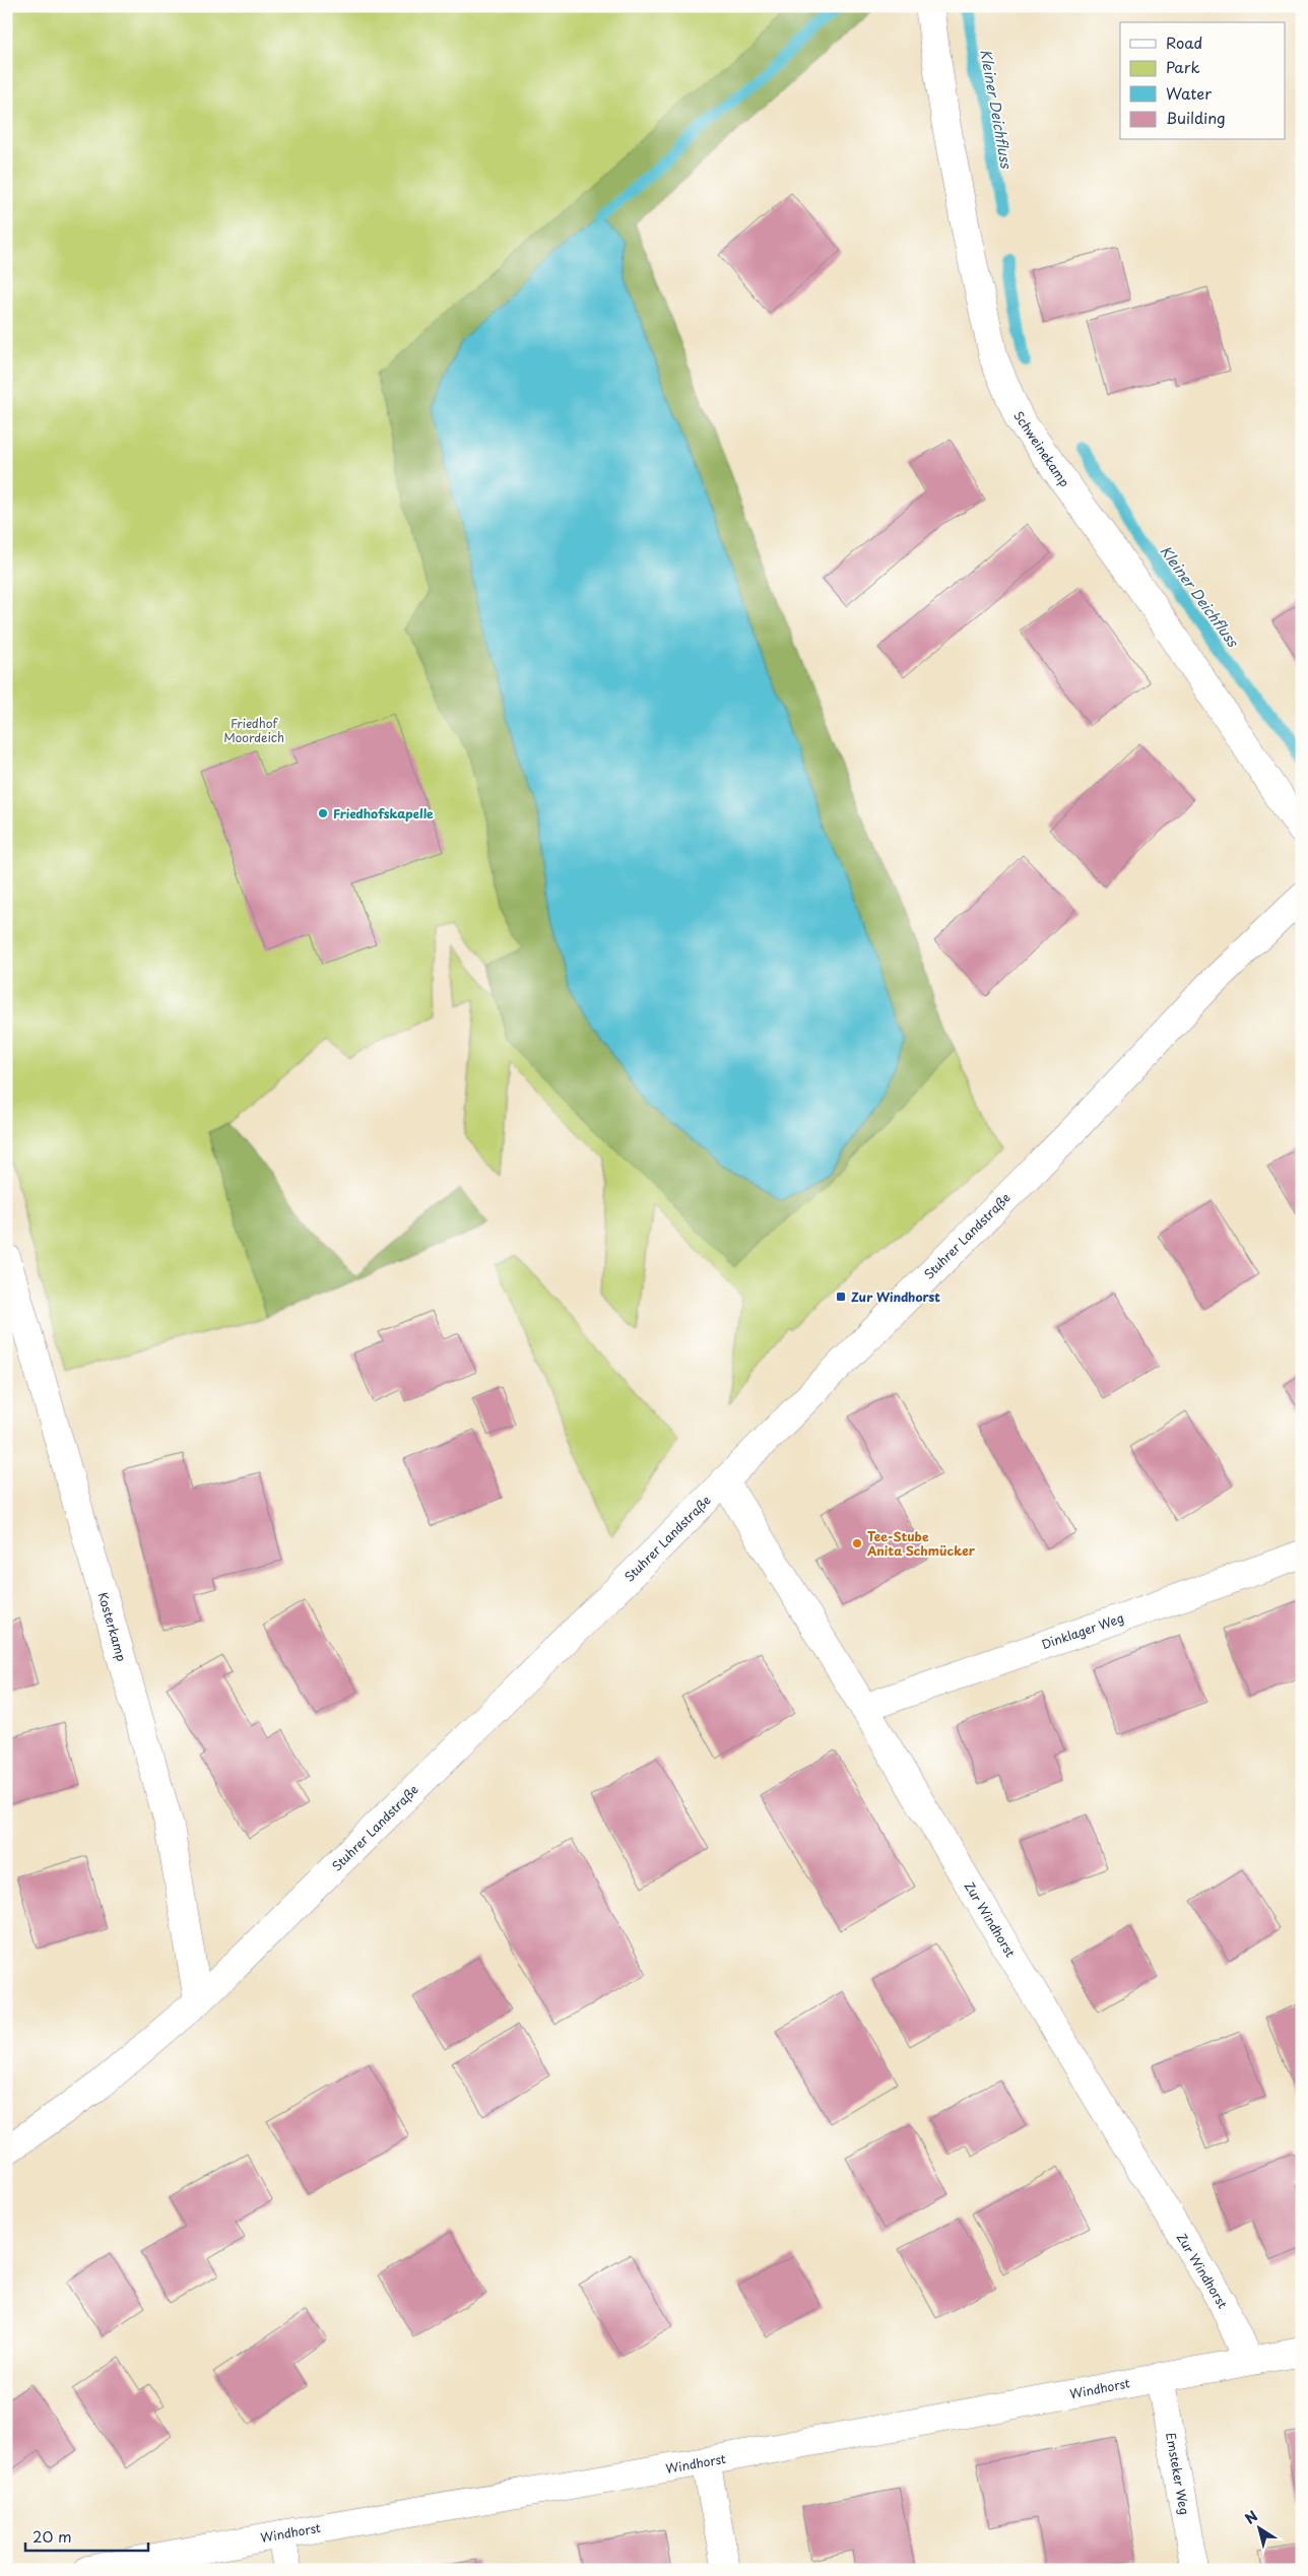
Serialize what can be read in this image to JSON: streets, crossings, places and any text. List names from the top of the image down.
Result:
{
  "streets": {
    "street": [
      "Schweinekamp",
      "Stuhrer Landstraße",
      "Kosterkamp",
      "Dinklager Weg",
      "Zur Windhorst",
      "Windhorst",
      "Emsteker Weg"
    ]
  },
  "crossings": [
    ["Stuhrer Landstraße", "Kosterkamp"],
    ["Stuhrer Landstraße", "Zur Windhorst"],
    ["Dinklager Weg", "Zur Windhorst"],
    ["Zur Windhorst", "Windhorst"],
    ["Windhorst", "Emsteker Weg"]
  ],
  "water": ["Kleiner Deichfluss"],
  "parks": ["Friedhof Moordeich"],
  "places": {
    "other": ["Friedhofskapelle", "Tee-Stube Anita Schmücker"],
    "transit": ["Zur Windhorst"]
  },
  "legend": [
    "Road",
    "Park",
    "Water",
    "Building"
  ],
  "scale_bar": "20 m",
  "north": "top left"
}
